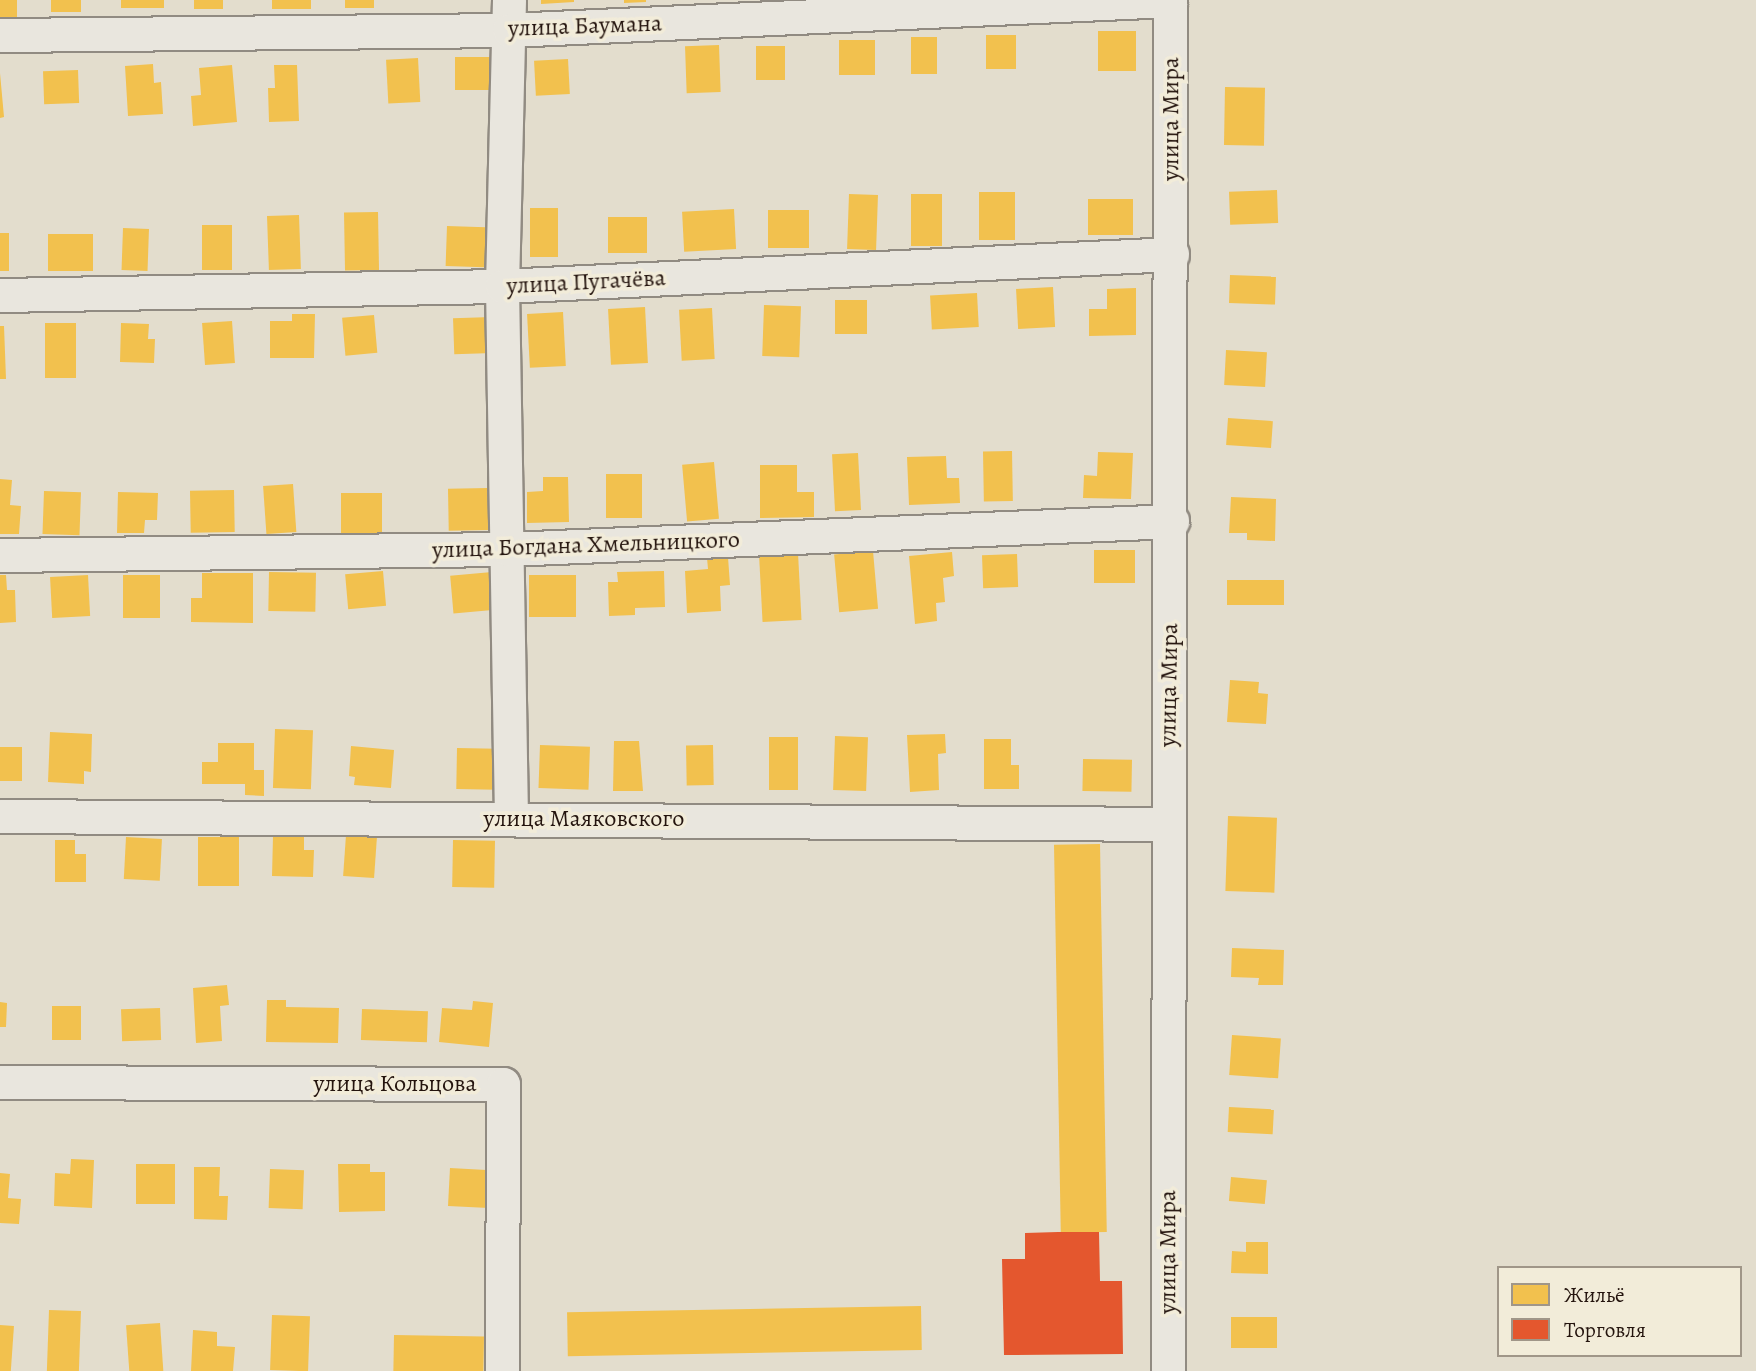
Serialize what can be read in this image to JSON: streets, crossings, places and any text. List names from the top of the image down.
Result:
{
  "streets": {
    "street": [
      "улица Баумана",
      "улица Мира",
      "улица Пугачёва",
      "улица Богдана Хмельницкого",
      "улица Маяковского",
      "улица Кольцова"
    ]
  },
  "crossings": [
    ["улица Баумана", "улица Мира"],
    ["улица Мира", "улица Пугачёва"],
    ["улица Мира", "улица Богдана Хмельницкого"],
    ["улица Мира", "улица Маяковского"]
  ],
  "legend": ["Жильё", "Торговля"]
}
